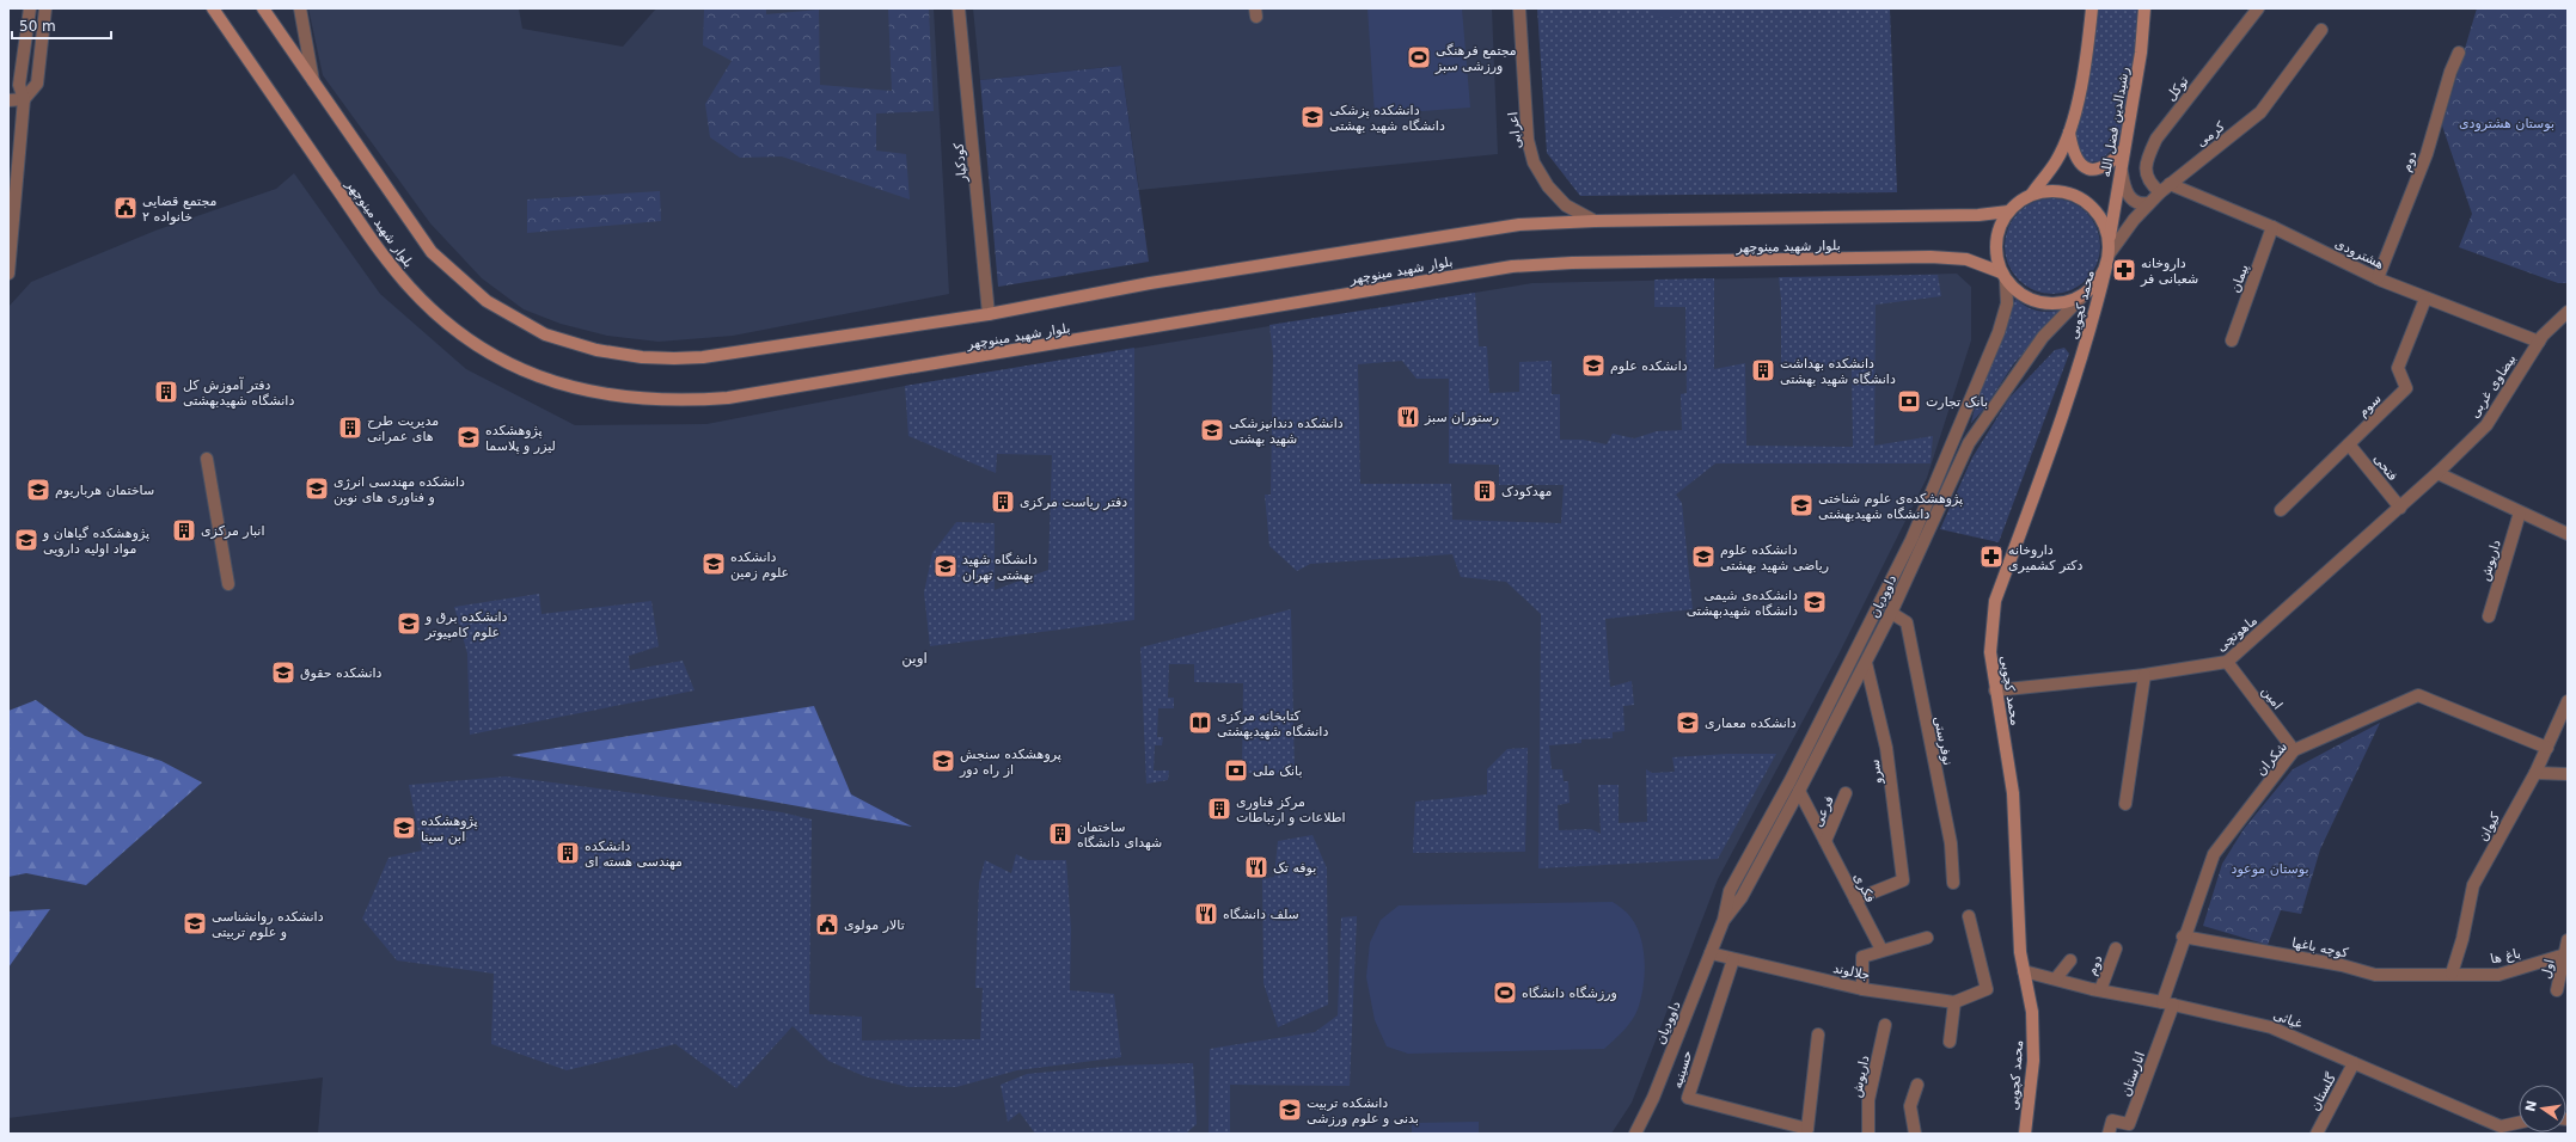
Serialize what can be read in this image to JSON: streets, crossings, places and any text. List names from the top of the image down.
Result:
{
  "streets": {
    "main road": ["رشیدالدین فضل الله", "بلوار شهید مینوچهر", "محمد کچویی"],
    "street": [
      "توکل",
      "اعرابی",
      "کرمی",
      "دوم",
      "کودکیار",
      "هشترودی",
      "پیمان",
      "بیضاوی غربی",
      "سوم",
      "فتحی",
      "داریوش",
      "داوودیان",
      "ماهوتچی",
      "امین",
      "نوفرستی",
      "شکران",
      "سرو",
      "فرعی",
      "کیوان",
      "فکری",
      "کوچه باغها",
      "باغ ها",
      "اول",
      "جلالوند",
      "غیاثی",
      "حسینیه",
      "انارستان",
      "گلستان"
    ]
  },
  "crossings": [
    ["توکل", "کرمی"],
    ["توکل", "هشترودی"],
    ["رشیدالدین فضل الله", "کرمی"],
    ["رشیدالدین فضل الله", "بلوار شهید مینوچهر"],
    ["رشیدالدین فضل الله", "محمد کچویی"],
    ["رشیدالدین فضل الله", "داوودیان"],
    ["اعرابی", "بلوار شهید مینوچهر"],
    ["کرمی", "بلوار شهید مینوچهر"],
    ["کرمی", "هشترودی"],
    ["کرمی", "محمد کچویی"],
    ["کرمی", "داوودیان"],
    ["دوم", "هشترودی"],
    ["دوم", "غیاثی"],
    ["کودکیار", "بلوار شهید مینوچهر"],
    ["بلوار شهید مینوچهر", "محمد کچویی"],
    ["بلوار شهید مینوچهر", "داوودیان"],
    ["هشترودی", "پیمان"],
    ["هشترودی", "بیضاوی غربی"],
    ["هشترودی", "سوم"],
    ["محمد کچویی", "داوودیان"],
    ["محمد کچویی", "ماهوتچی"],
    ["محمد کچویی", "غیاثی"],
    ["بیضاوی غربی", "ماهوتچی"],
    ["سوم", "فتحی"],
    ["فتحی", "ماهوتچی"],
    ["داوودیان", "نوفرستی"],
    ["داوودیان", "سرو"],
    ["داوودیان", "فکری"],
    ["داوودیان", "جلالوند"],
    ["ماهوتچی", "امین"],
    ["امین", "شکران"],
    ["شکران", "کیوان"],
    ["شکران", "کوچه باغها"],
    ["شکران", "غیاثی"],
    ["شکران", "انارستان"],
    ["سرو", "فکری"],
    ["فرعی", "فکری"],
    ["کیوان", "کوچه باغها"],
    ["کیوان", "باغ ها"],
    ["کوچه باغها", "باغ ها"],
    ["باغ ها", "اول"],
    ["جلالوند", "حسینیه"],
    ["غیاثی", "انارستان"],
    ["غیاثی", "گلستان"]
  ],
  "districts": ["اوین"],
  "parks": ["بوستان هشترودی", "بوستان موعود"],
  "places": {
    "sports": ["مجتمع فرهنگی ورزشی سبز", "ورزشگاه دانشگاه"],
    "school or university": [
      "دانشکده پزشکی دانشگاه شهید بهشتی",
      "دانشکده علوم",
      "دانشکده دندانپزشکی شهید بهشتی",
      "پژوهشکده لیزر و پلاسما",
      "دانشکده مهندسی انرژی و فناوری های نوین",
      "ساختمان هرباریوم",
      "پژوهشکده‌ی علوم شناختی دانشگاه شهیدبهشتی",
      "پژوهشکده گیاهان و مواد اولیه دارویی",
      "دانشکده علوم ریاضی شهید بهشتی",
      "دانشکده علوم زمین",
      "دانشگاه شهید بهشتی تهران",
      "دانشکده‌ی شیمی دانشگاه شهیدبهشتی",
      "دانشکده برق و علوم کامپیوتر",
      "دانشکده حقوق",
      "دانشکده معماری",
      "پروهشکده سنجش از راه دور",
      "پژوهشکده ابن سینا",
      "دانشکده روانشناسی و علوم تربیتی",
      "دانشکده تربیت بدنی و علوم ورزشی"
    ],
    "public building": ["مجتمع قضایی خانواده ۲", "تالار مولوی"],
    "pharmacy": ["داروخانه شعبانی فر", "داروخانه دکتر کشمیری"],
    "building": [
      "دانشکده بهداشت دانشگاه شهید بهشتی",
      "دفتر آموزش کل دانشگاه شهیدبهشتی",
      "مدیریت طرح های عمرانی",
      "مهدکودک",
      "دفتر ریاست مرکزی",
      "انبار مرکزی",
      "مرکز فناوری اطلاعات و ارتباطات",
      "ساختمان شهدای دانشگاه",
      "دانشکده مهندسی هسته ای"
    ],
    "bank": ["بانک تجارت", "بانک ملی"],
    "restaurant": ["رستوران سبز", "بوفه تک", "سلف دانشگاه"],
    "library": ["کتابخانه مرکزی دانشگاه شهیدبهشتی"]
  },
  "scale_bar": "50 m",
  "north": "left"
}
